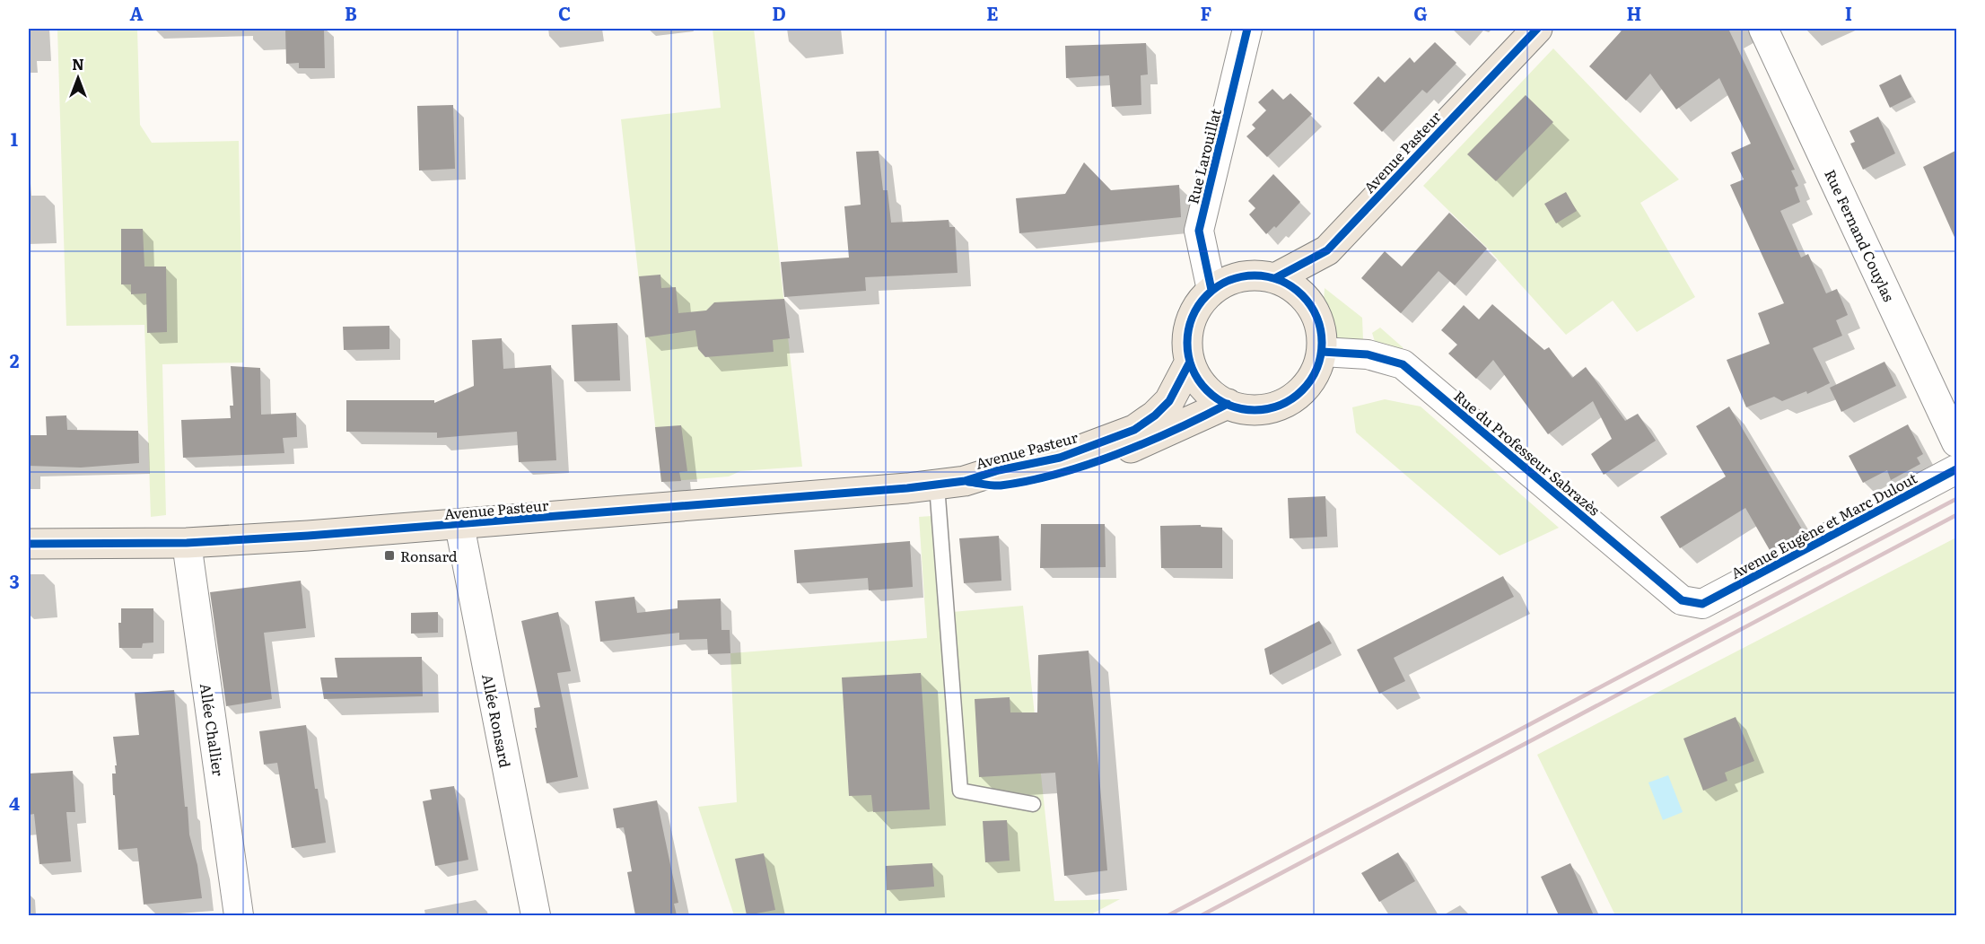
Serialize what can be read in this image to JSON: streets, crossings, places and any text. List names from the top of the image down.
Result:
{
  "streets": {
    "main road": ["Avenue Pasteur"],
    "street": [
      "Rue Larouillat",
      "Rue Fernand Couylas",
      "Rue du Professeur Sabrazès",
      "Avenue Eugène et Marc Dulout",
      "Allée Ronsard",
      "Allée Challier"
    ]
  },
  "crossings": [
    ["Avenue Pasteur", "Rue Larouillat"],
    ["Avenue Pasteur", "Rue du Professeur Sabrazès"],
    ["Avenue Pasteur", "Allée Ronsard"],
    ["Avenue Pasteur", "Allée Challier"],
    ["Rue Larouillat", "Rue du Professeur Sabrazès"],
    ["Rue du Professeur Sabrazès", "Avenue Eugène et Marc Dulout"]
  ],
  "places": {
    "transit": ["Ronsard"]
  },
  "north": "top",
  "grid": {
    "columns": [
      "A",
      "B",
      "C",
      "D",
      "E",
      "F",
      "G",
      "H",
      "I"
    ],
    "rows": [
      "1",
      "2",
      "3",
      "4"
    ]
  }
}
